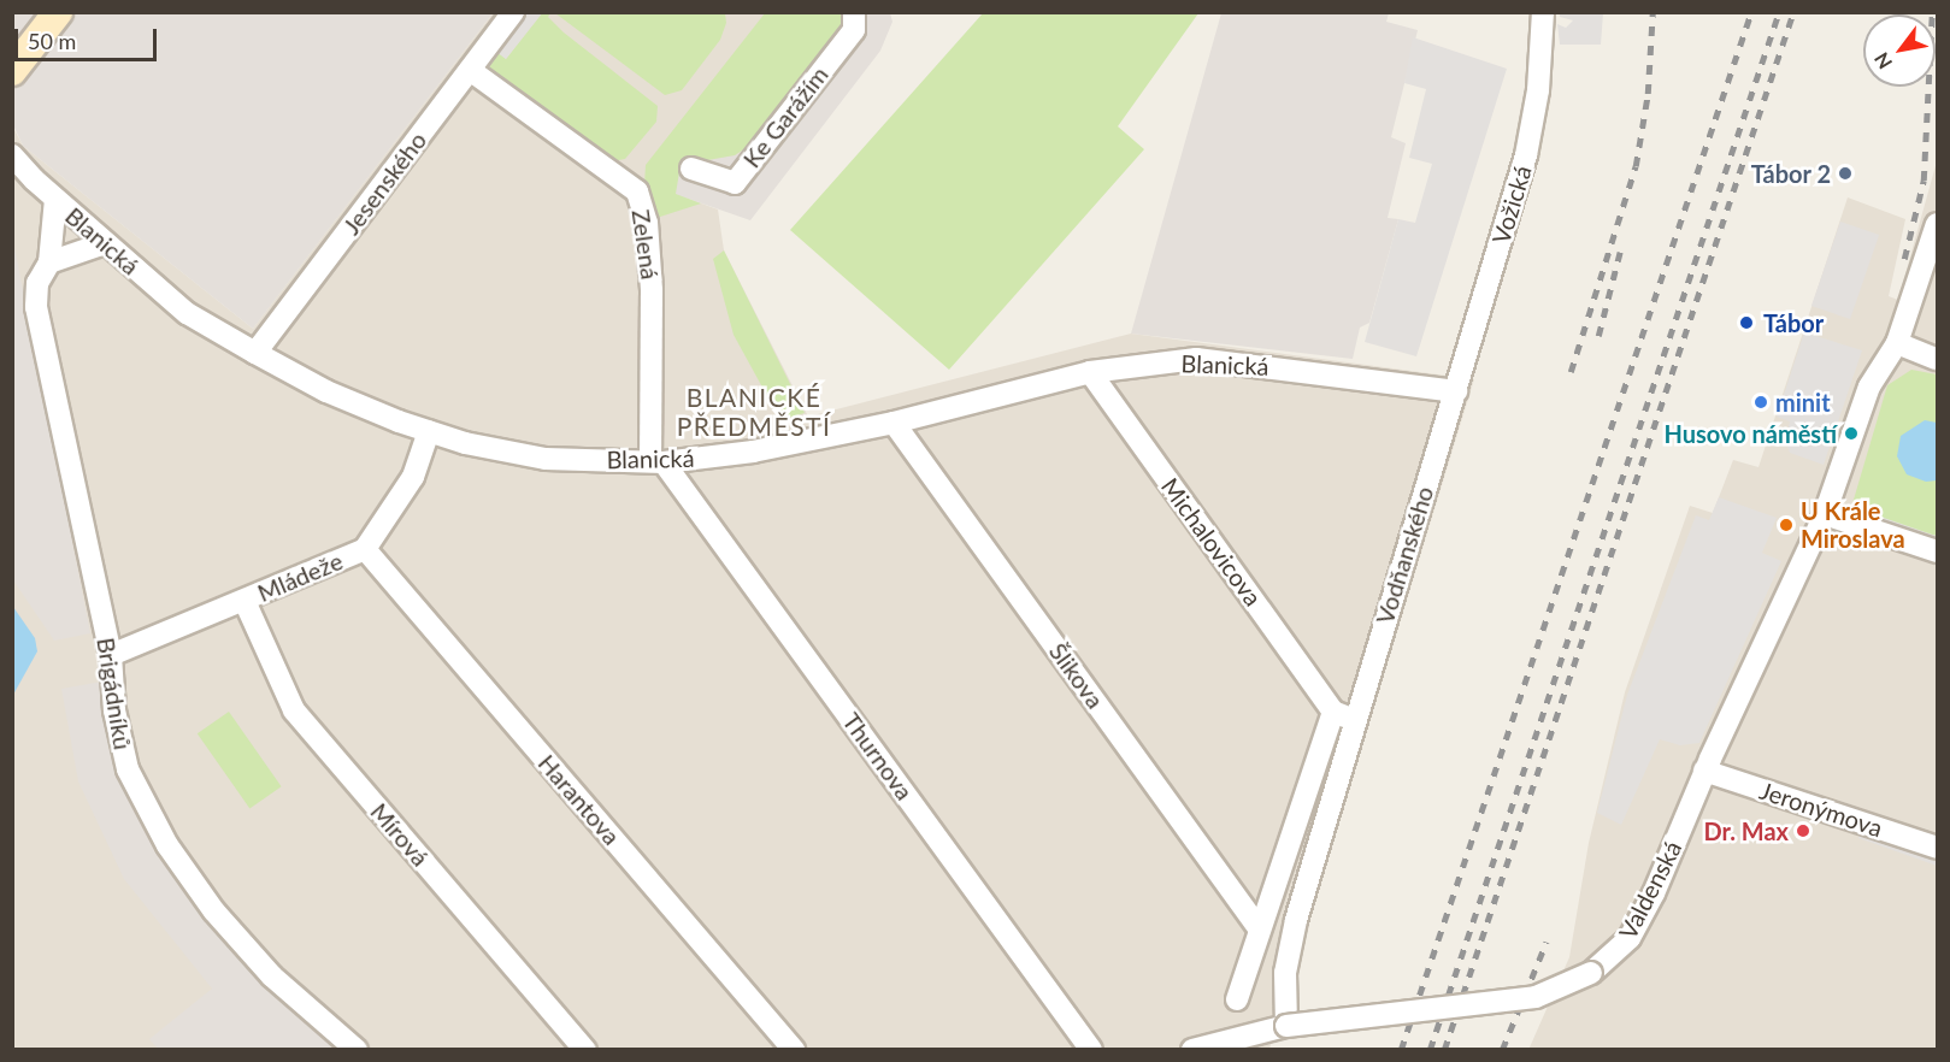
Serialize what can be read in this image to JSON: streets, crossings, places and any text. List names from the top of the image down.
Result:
{
  "streets": {
    "street": [
      "Ke Garážím",
      "Jesenského",
      "Vožická",
      "Blanická",
      "Zelená",
      "Michalovicova",
      "Vodňanského",
      "Mládeže",
      "Šlikova",
      "Brigádníků",
      "Thurnova",
      "Harantova",
      "Jeronýmova",
      "Mírová",
      "Valdenská"
    ]
  },
  "crossings": [
    ["Jesenského", "Blanická"],
    ["Jesenského", "Zelená"],
    ["Vožická", "Blanická"],
    ["Vožická", "Vodňanského"],
    ["Blanická", "Zelená"],
    ["Blanická", "Michalovicova"],
    ["Blanická", "Vodňanského"],
    ["Blanická", "Mládeže"],
    ["Blanická", "Šlikova"],
    ["Blanická", "Brigádníků"],
    ["Blanická", "Thurnova"],
    ["Zelená", "Thurnova"],
    ["Michalovicova", "Vodňanského"],
    ["Vodňanského", "Šlikova"],
    ["Vodňanského", "Valdenská"],
    ["Mládeže", "Brigádníků"],
    ["Mládeže", "Harantova"],
    ["Mládeže", "Mírová"],
    ["Jeronýmova", "Valdenská"]
  ],
  "districts": ["BLANICKÉ PŘEDMĚSTÍ"],
  "places": [
    "Tábor 2",
    "Tábor",
    "minit",
    "Husovo náměstí",
    "U Krále Miroslava",
    "Dr. Max"
  ],
  "scale_bar": "50 m",
  "north": "bottom left"
}
